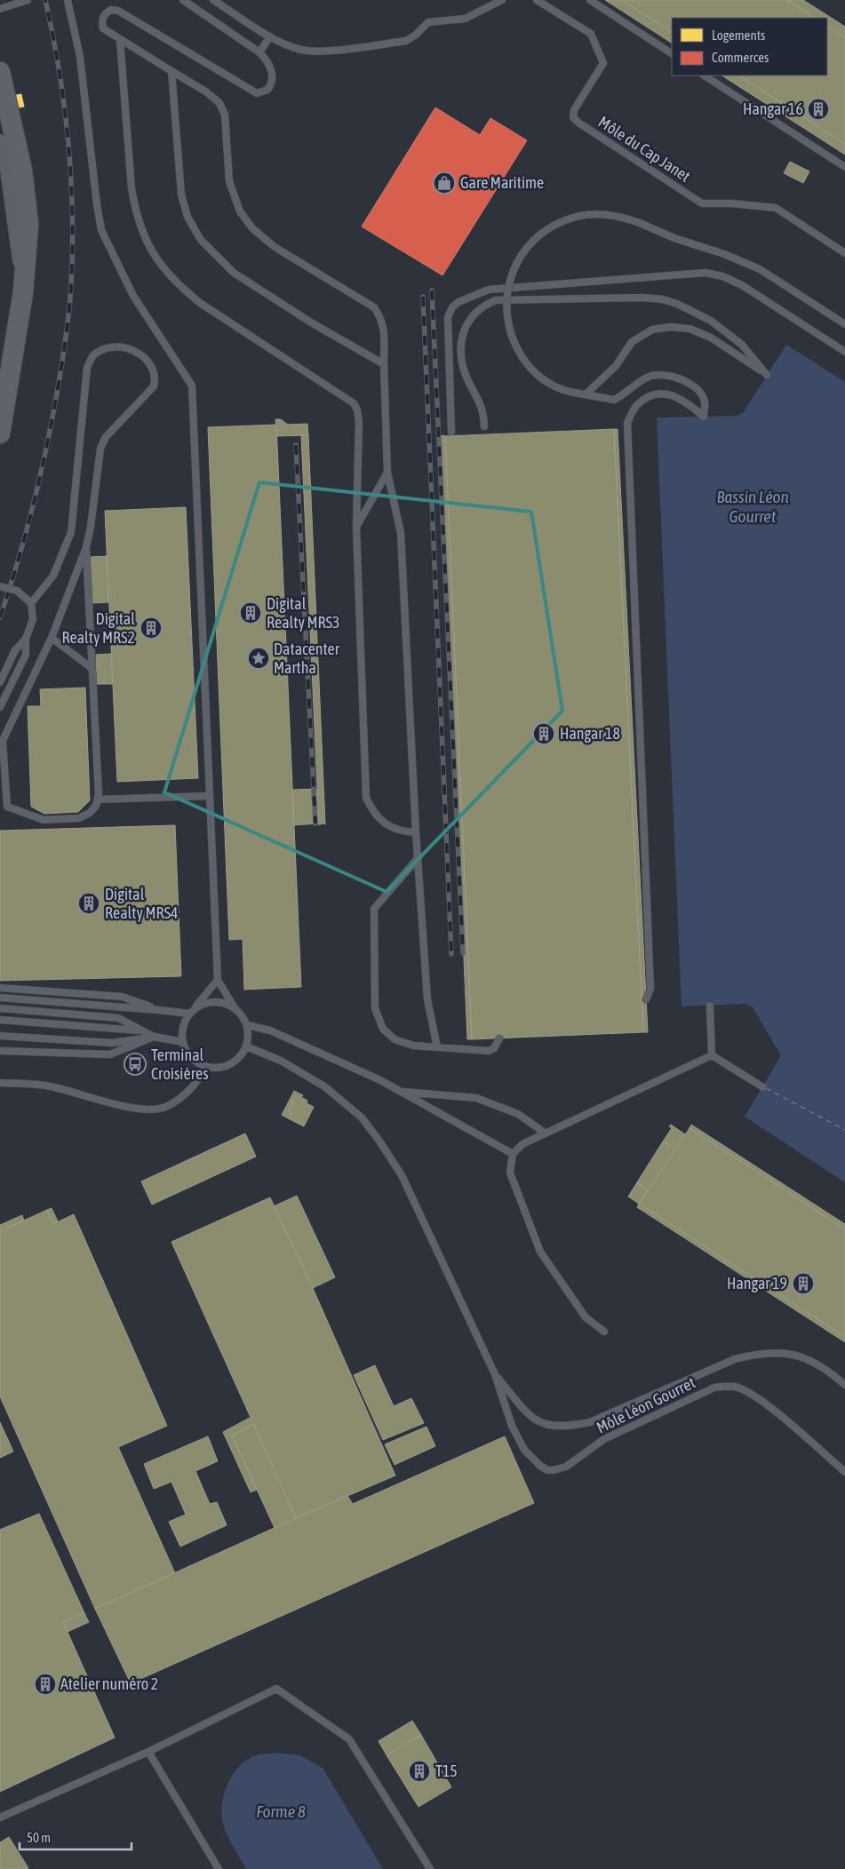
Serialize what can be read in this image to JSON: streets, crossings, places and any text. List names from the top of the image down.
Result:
{
  "streets": {
    "lane": ["Môle du Cap Janet", "Môle Léon Gourret"]
  },
  "water": ["Bassin Léon Gourret", "Forme 8"],
  "places": {
    "building": [
      "Hangar 16",
      "Digital Realty MRS3",
      "Digital Realty MRS2",
      "Hangar 18",
      "Digital Realty MRS4",
      "Hangar 19",
      "Atelier numéro 2",
      "T15"
    ],
    "shop": ["Gare Maritime"],
    "place": ["Datacenter Martha"],
    "bus stop": ["Terminal Croisières"]
  },
  "legend": ["Logements", "Commerces"],
  "scale_bar": "50 m"
}
